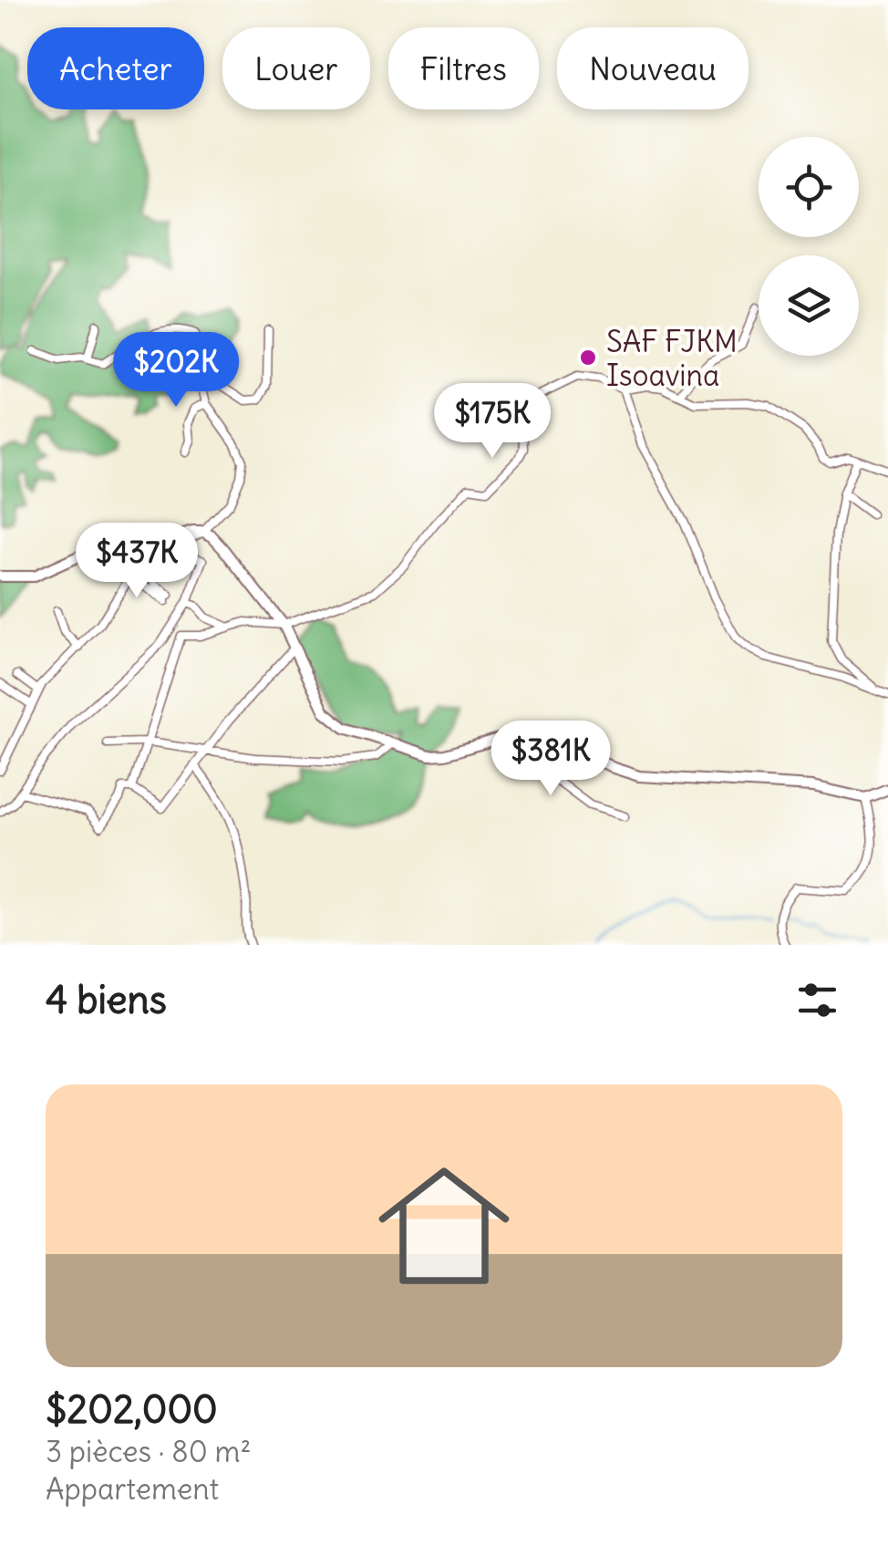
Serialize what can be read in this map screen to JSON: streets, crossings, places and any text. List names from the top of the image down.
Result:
{
  "places": ["SAF FJKM Isoavina"],
  "page": {
    "chip": [
      "Acheter",
      "Louer",
      "Filtres",
      "Nouveau"
    ],
    "price": [
      "$202K",
      "$175K",
      "$437K",
      "$381K"
    ],
    "heading": "4 biens",
    "list": [
      {
        "name": "$202,000",
        "note": "3 pièces · 80 m² · Appartement"
      }
    ]
  }
}
